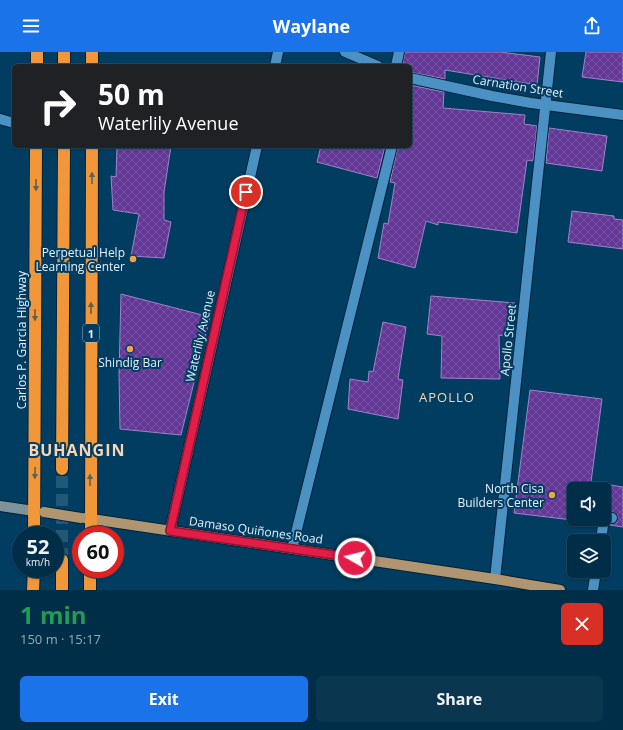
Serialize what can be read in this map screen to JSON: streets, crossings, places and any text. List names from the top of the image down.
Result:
{
  "streets": {
    "highway": ["1", "Carlos P. Garcia Highway"],
    "main road": ["Damaso Quiñones Road"],
    "street": ["Carnation Street", "Waterlily Avenue", "Apollo Street"]
  },
  "crossings": [
    ["Carnation Street", "Apollo Street"],
    ["1", "Damaso Quiñones Road"],
    ["Waterlily Avenue", "Damaso Quiñones Road"],
    ["Carlos P. Garcia Highway", "Damaso Quiñones Road"],
    ["Apollo Street", "Damaso Quiñones Road"]
  ],
  "districts": ["APOLLO", "BUHANGIN"],
  "places": ["Perpetual Help Learning Center", "Shindig Bar", "North Cisa Builders Center"],
  "page": {
    "header": "Waylane",
    "turn": ["50 m", "Waterlily Avenue"],
    "speed": "52 km/h",
    "limit": "60",
    "heading": ["1 min", "150 m · 15:17"],
    "buttons": ["Exit", "Share"]
  }
}
